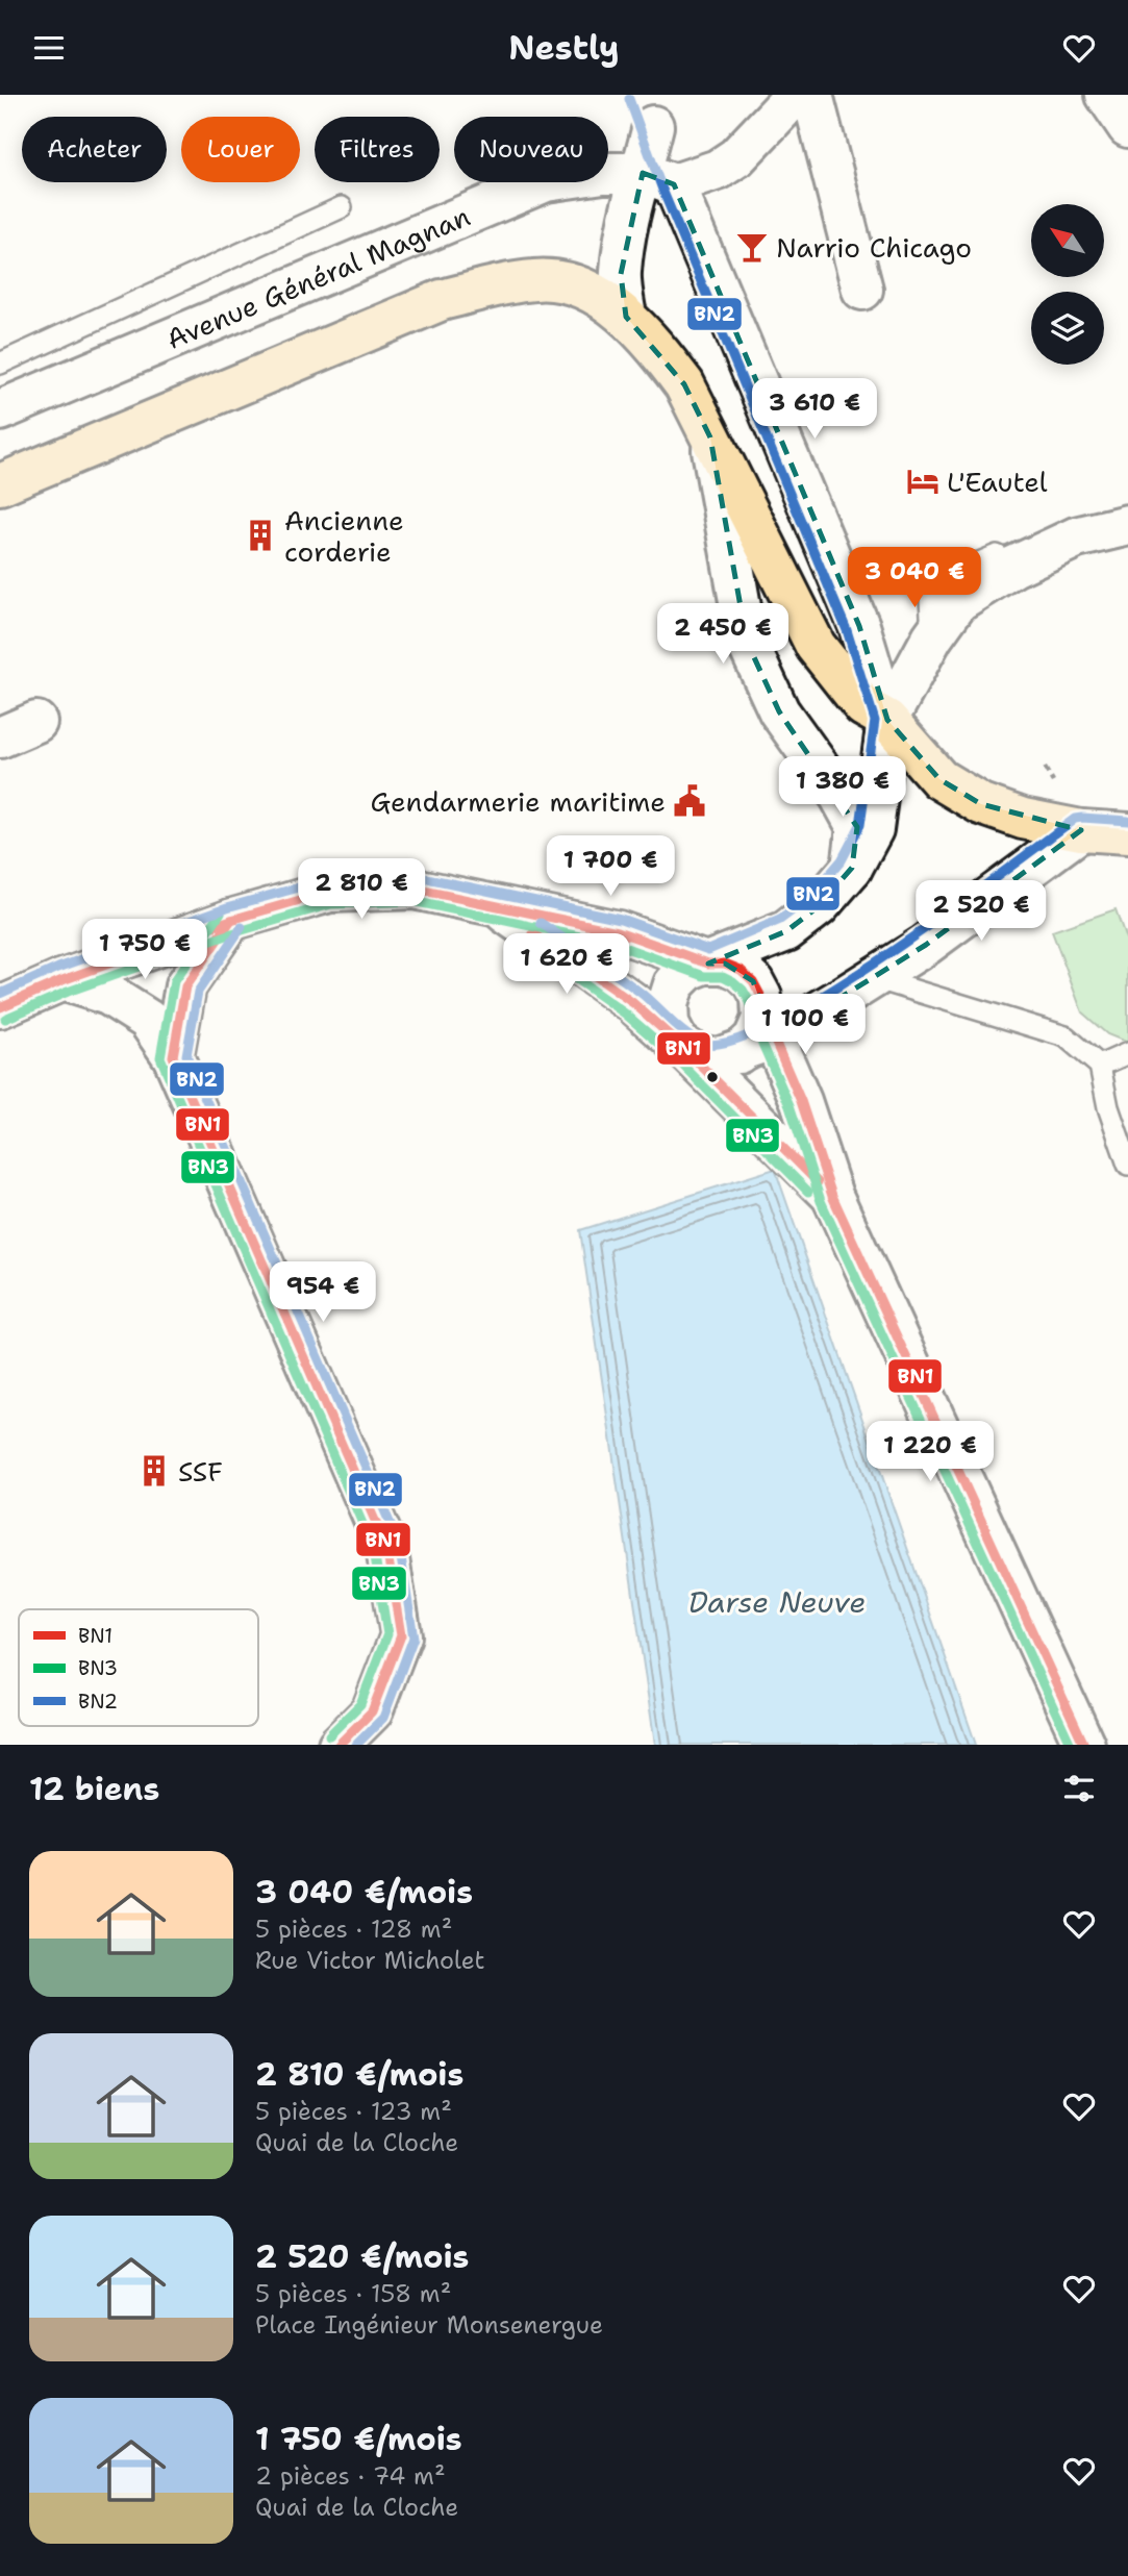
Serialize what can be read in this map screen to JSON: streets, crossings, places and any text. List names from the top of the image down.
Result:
{
  "streets": {
    "street": ["Avenue Général Magnan"]
  },
  "water": ["Darse Neuve"],
  "places": {
    "bar": ["Narrio Chicago"],
    "hotel": ["L'Eautel"],
    "building": ["Ancienne corderie", "SSF"],
    "public building": ["Gendarmerie maritime"]
  },
  "lines": ["transit line BN2", "transit line BN1", "transit line BN3"],
  "legend": ["BN1", "BN3", "BN2"],
  "north": "top left",
  "page": {
    "header": "Nestly",
    "chip": [
      "Acheter",
      "Louer",
      "Filtres",
      "Nouveau"
    ],
    "price": [
      "3 610 €",
      "3 040 €",
      "2 450 €",
      "1 380 €",
      "1 700 €",
      "2 810 €",
      "2 520 €",
      "1 750 €",
      "1 620 €",
      "1 100 €",
      "954 €",
      "1 220 €"
    ],
    "heading": "12 biens",
    "list": [
      {
        "name": "3 040 €/mois",
        "note": "5 pièces · 128 m² · Rue Victor Micholet"
      },
      {
        "name": "2 810 €/mois",
        "note": "5 pièces · 123 m² · Quai de la Cloche"
      },
      {
        "name": "2 520 €/mois",
        "note": "5 pièces · 158 m² · Place Ingénieur Monsenergue"
      },
      {
        "name": "1 750 €/mois",
        "note": "2 pièces · 74 m² · Quai de la Cloche"
      }
    ]
  }
}
